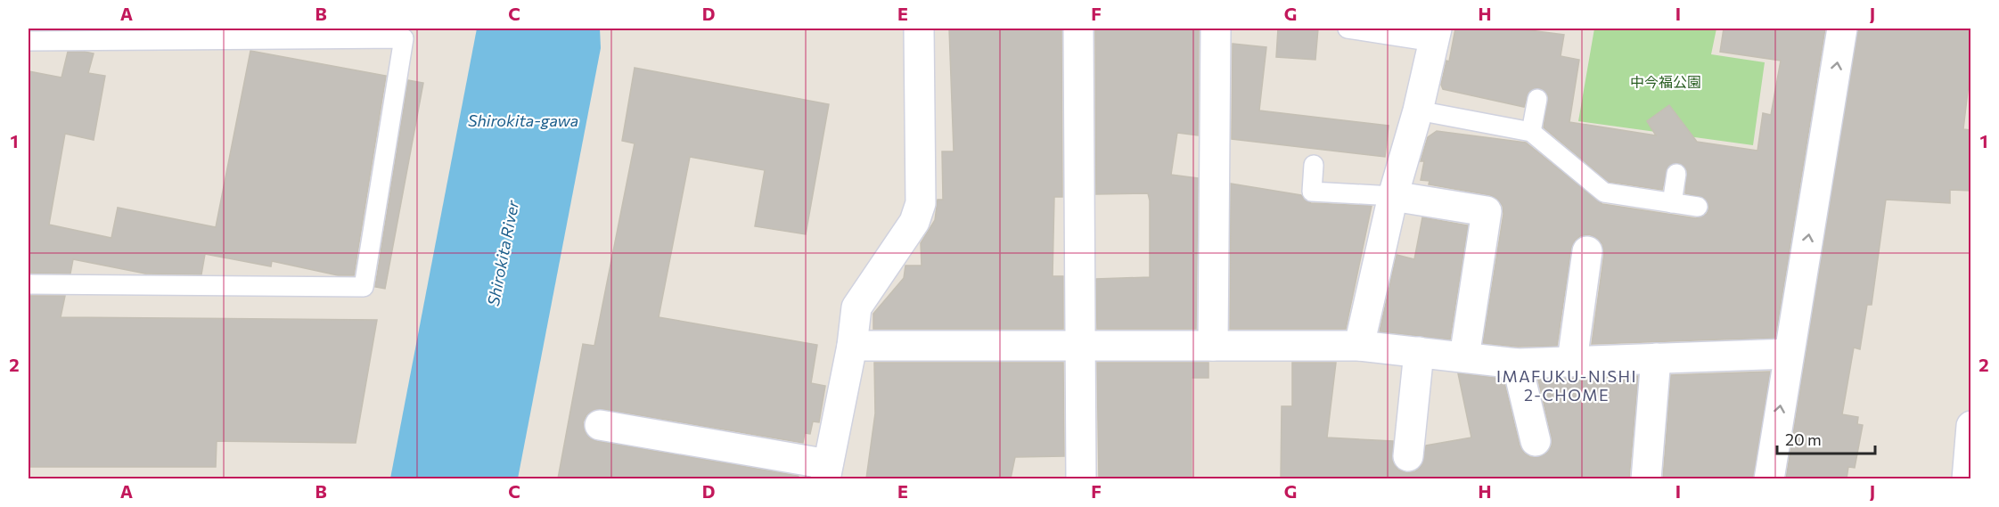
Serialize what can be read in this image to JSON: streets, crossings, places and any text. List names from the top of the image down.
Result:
{
  "districts": ["IMAFUKU-NISHI 2-CHOME"],
  "water": ["Shirokita-gawa", "Shirokita River"],
  "parks": ["中今福公園"],
  "scale_bar": "20 m",
  "grid": {
    "columns": [
      "A",
      "B",
      "C",
      "D",
      "E",
      "F",
      "G",
      "H",
      "I",
      "J"
    ],
    "rows": ["1", "2"]
  }
}
